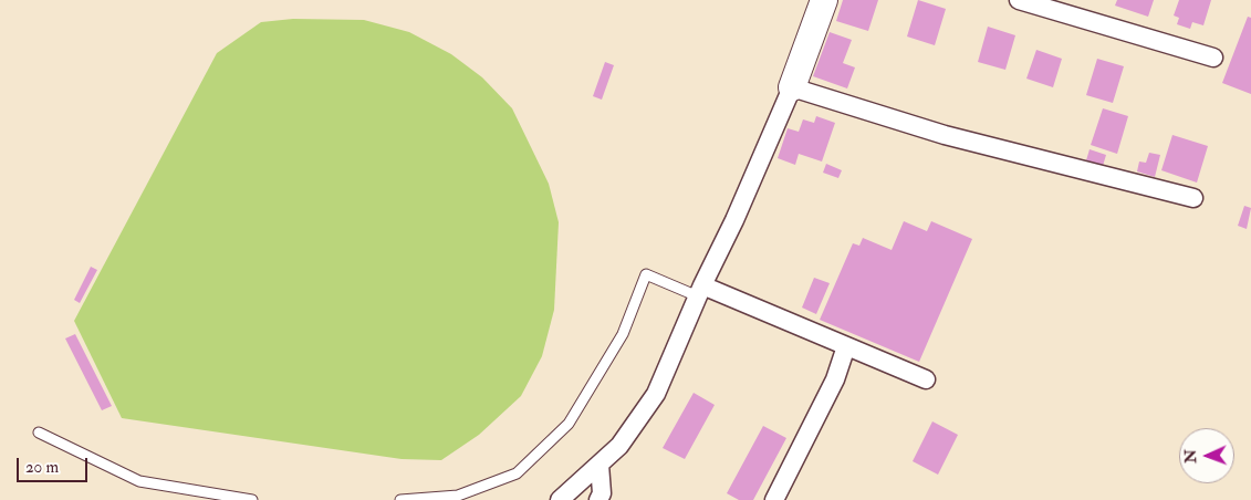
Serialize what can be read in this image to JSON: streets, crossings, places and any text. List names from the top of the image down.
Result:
{
  "scale_bar": "20 m",
  "north": "left"
}
